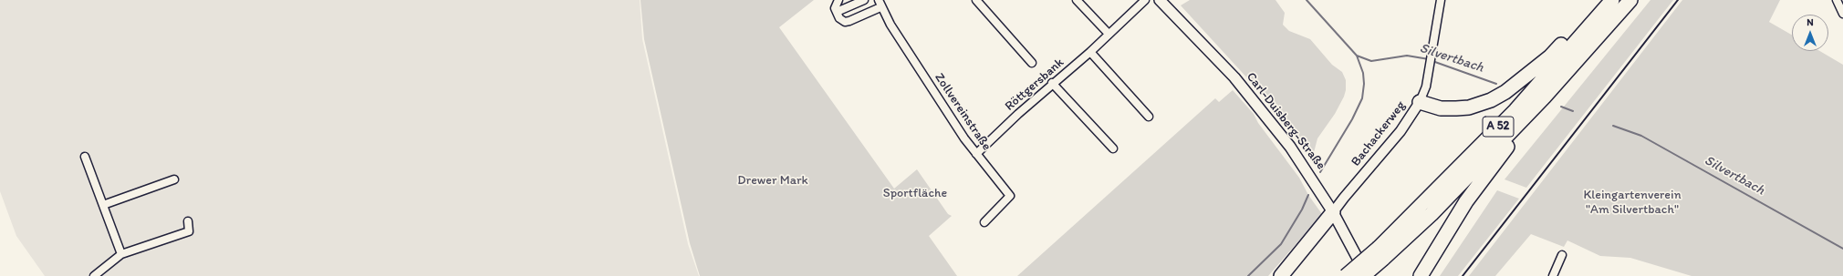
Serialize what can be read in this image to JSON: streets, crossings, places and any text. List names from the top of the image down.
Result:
{
  "streets": {
    "highway": ["A 52"],
    "main road": ["Carl-Duisberg-Straße"],
    "street": ["Röttgersbank", "Zollvereinstraße", "Bachackerweg"]
  },
  "crossings": [
    ["Röttgersbank", "Zollvereinstraße"],
    ["Carl-Duisberg-Straße", "A 52"],
    ["Carl-Duisberg-Straße", "Bachackerweg"]
  ],
  "water": ["Silvertbach"],
  "parks": ["Drewer Mark", "Sportfläche", "Kleingartenverein \"Am Silvertbach\""],
  "north": "top"
}
